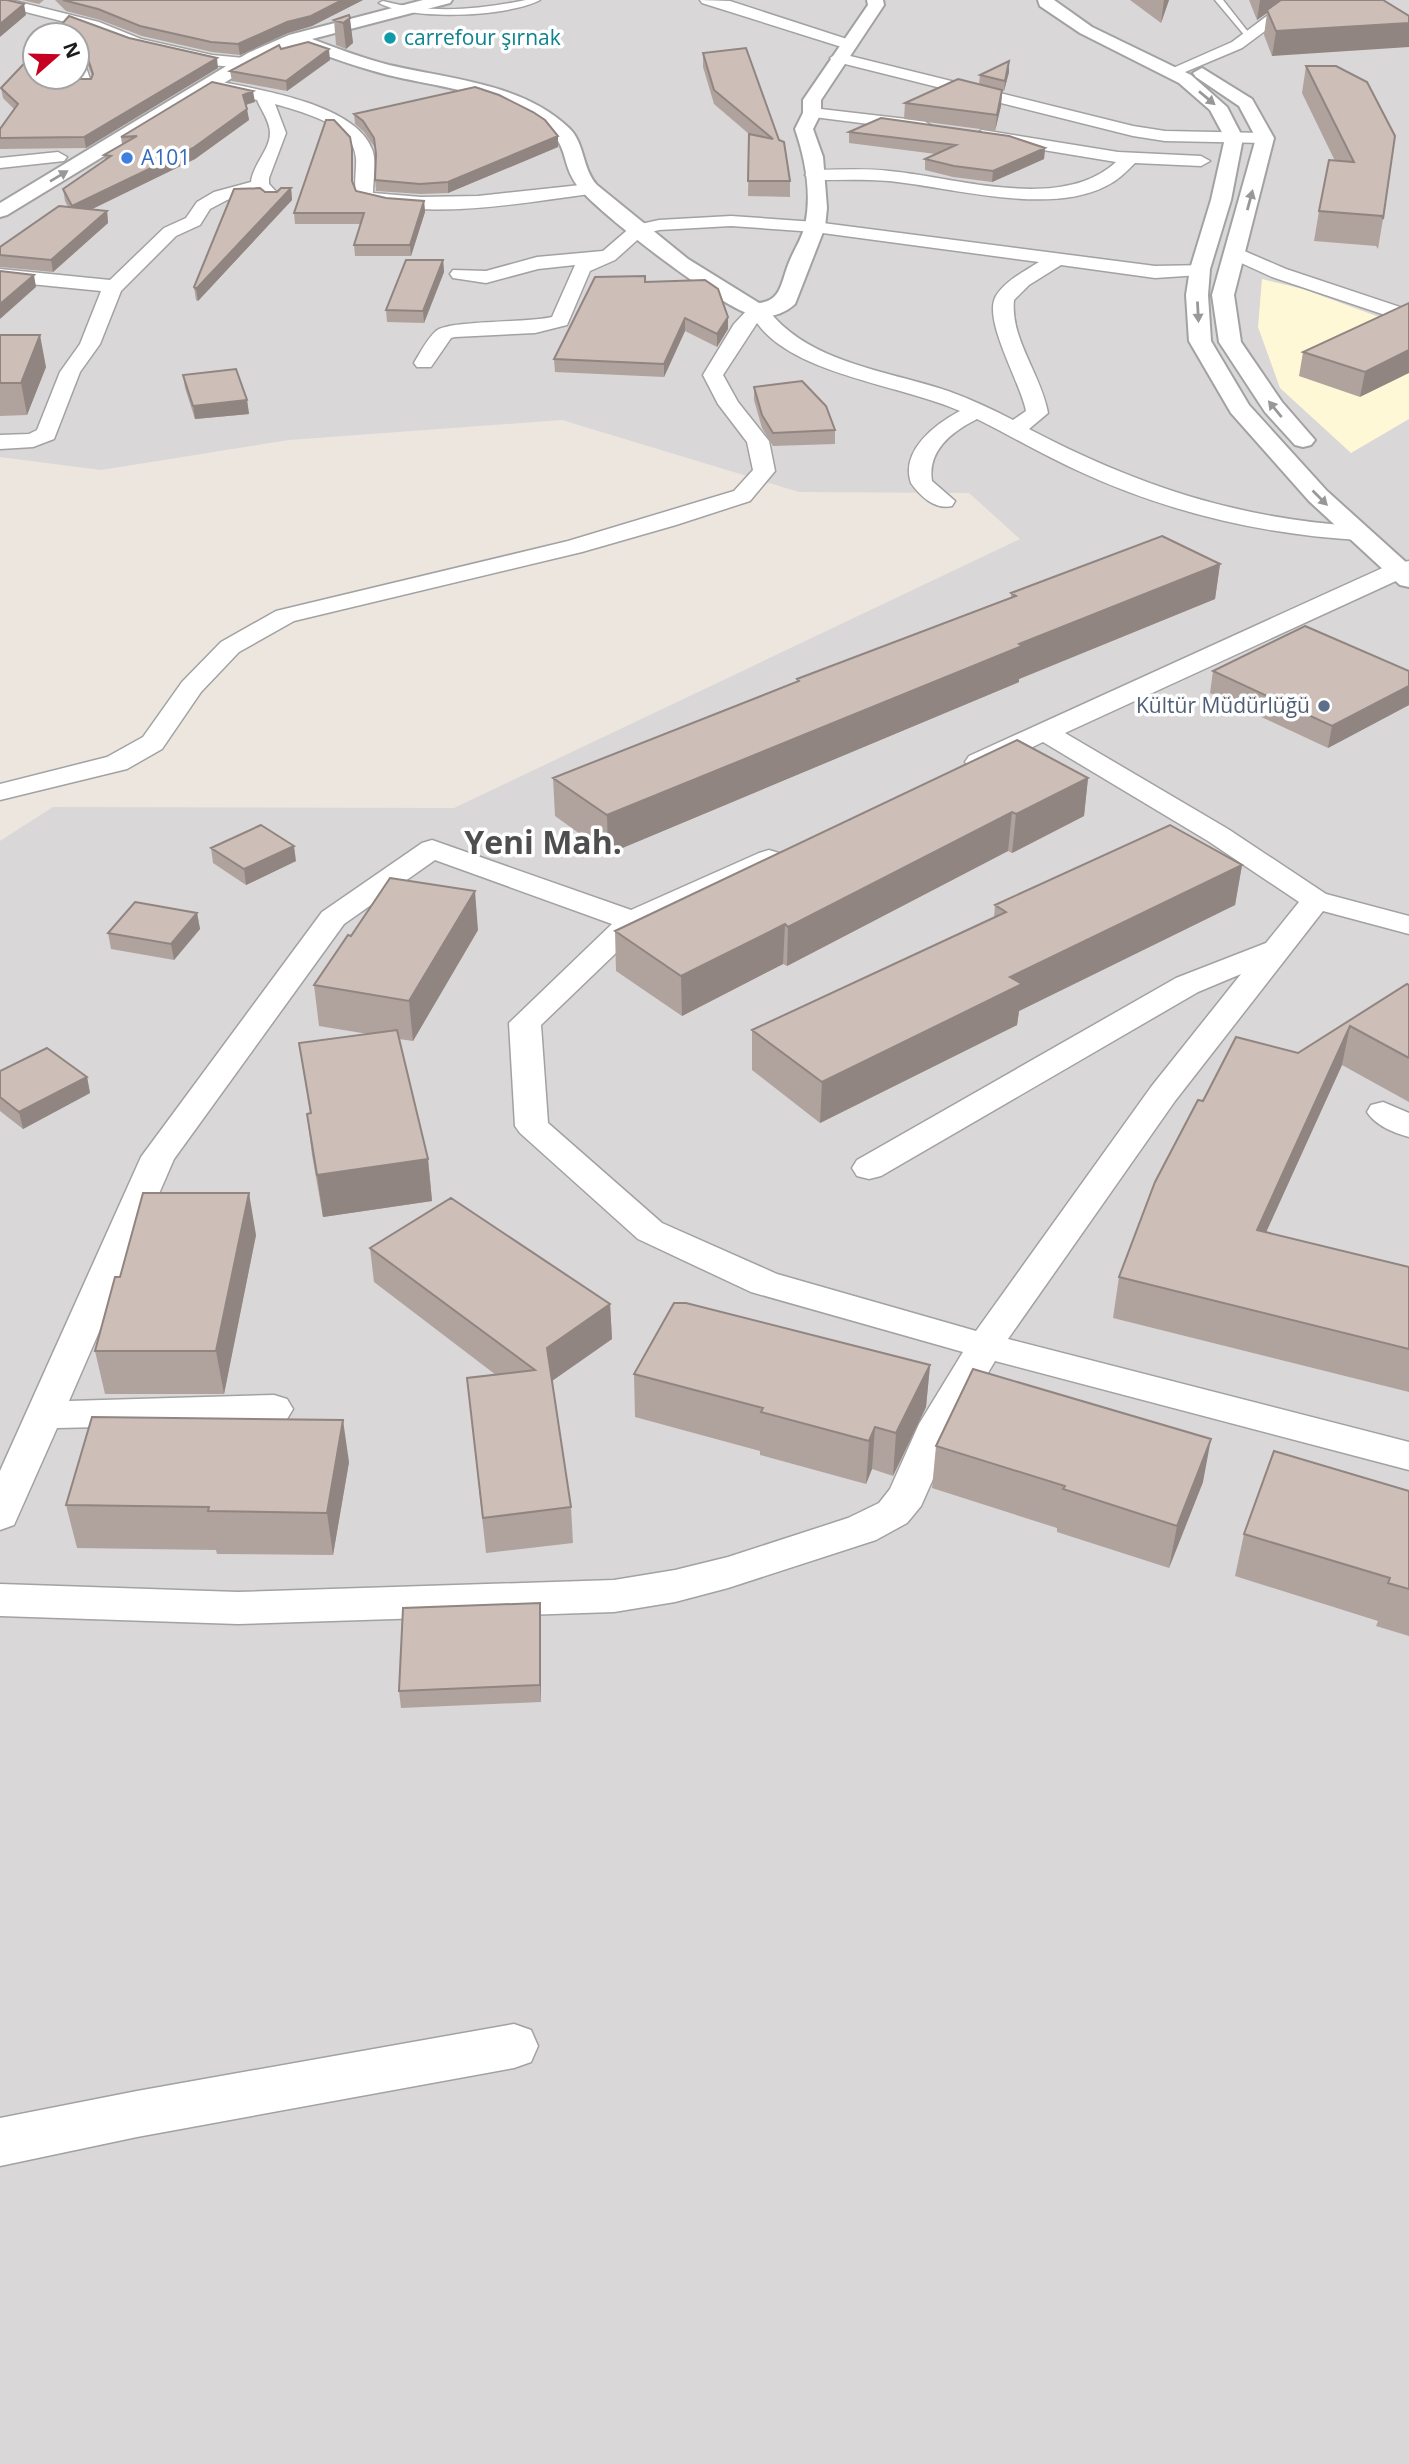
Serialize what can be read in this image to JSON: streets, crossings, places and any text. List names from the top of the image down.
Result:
{
  "districts": ["Yeni Mah."],
  "places": ["carrefour şırnak", "A101", "Kültür Müdürlüğü"],
  "north": "right"
}
